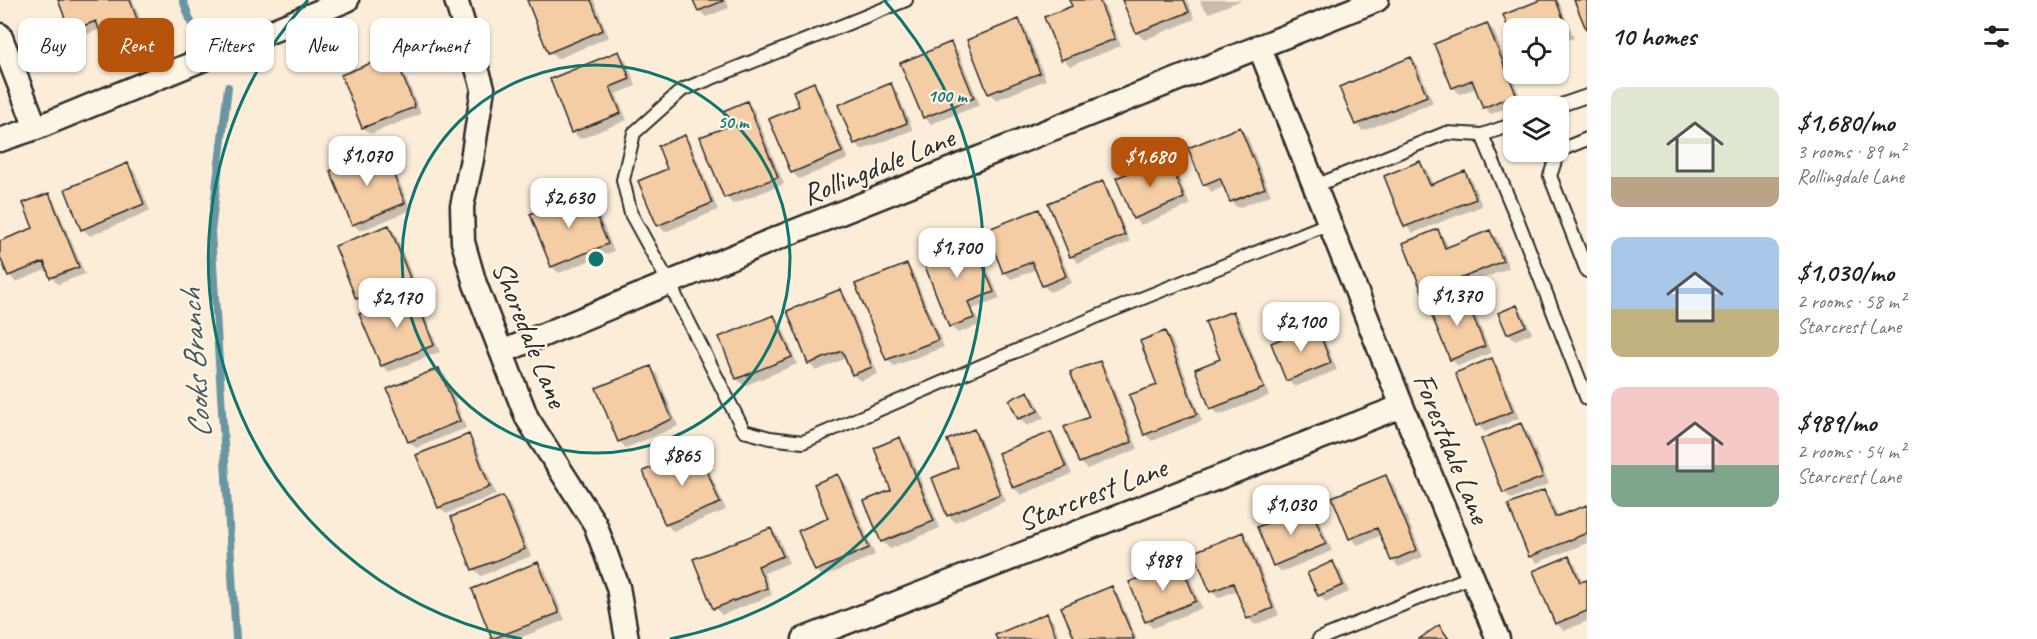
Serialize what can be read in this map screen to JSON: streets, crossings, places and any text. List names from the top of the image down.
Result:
{
  "streets": {
    "street": [
      "Rollingdale Lane",
      "Shoredale Lane",
      "Forestdale Lane",
      "Starcrest Lane"
    ]
  },
  "crossings": [
    ["Rollingdale Lane", "Shoredale Lane"],
    ["Rollingdale Lane", "Forestdale Lane"],
    ["Forestdale Lane", "Starcrest Lane"]
  ],
  "water": ["Cooks Branch"],
  "page": {
    "heading": "10 homes",
    "chip": [
      "Buy",
      "Rent",
      "Filters",
      "New",
      "Apartment"
    ],
    "list": [
      {
        "name": "$1,680/mo",
        "note": "3 rooms · 89 m² · Rollingdale Lane"
      },
      {
        "name": "$1,030/mo",
        "note": "2 rooms · 58 m² · Starcrest Lane"
      },
      {
        "name": "$989/mo",
        "note": "2 rooms · 54 m² · Starcrest Lane"
      }
    ],
    "price": [
      "$1,070",
      "$1,680",
      "$2,630",
      "$1,700",
      "$1,370",
      "$2,170",
      "$2,100",
      "$865",
      "$1,030",
      "$989"
    ]
  },
  "rings": ["100 m", "50 m"]
}
